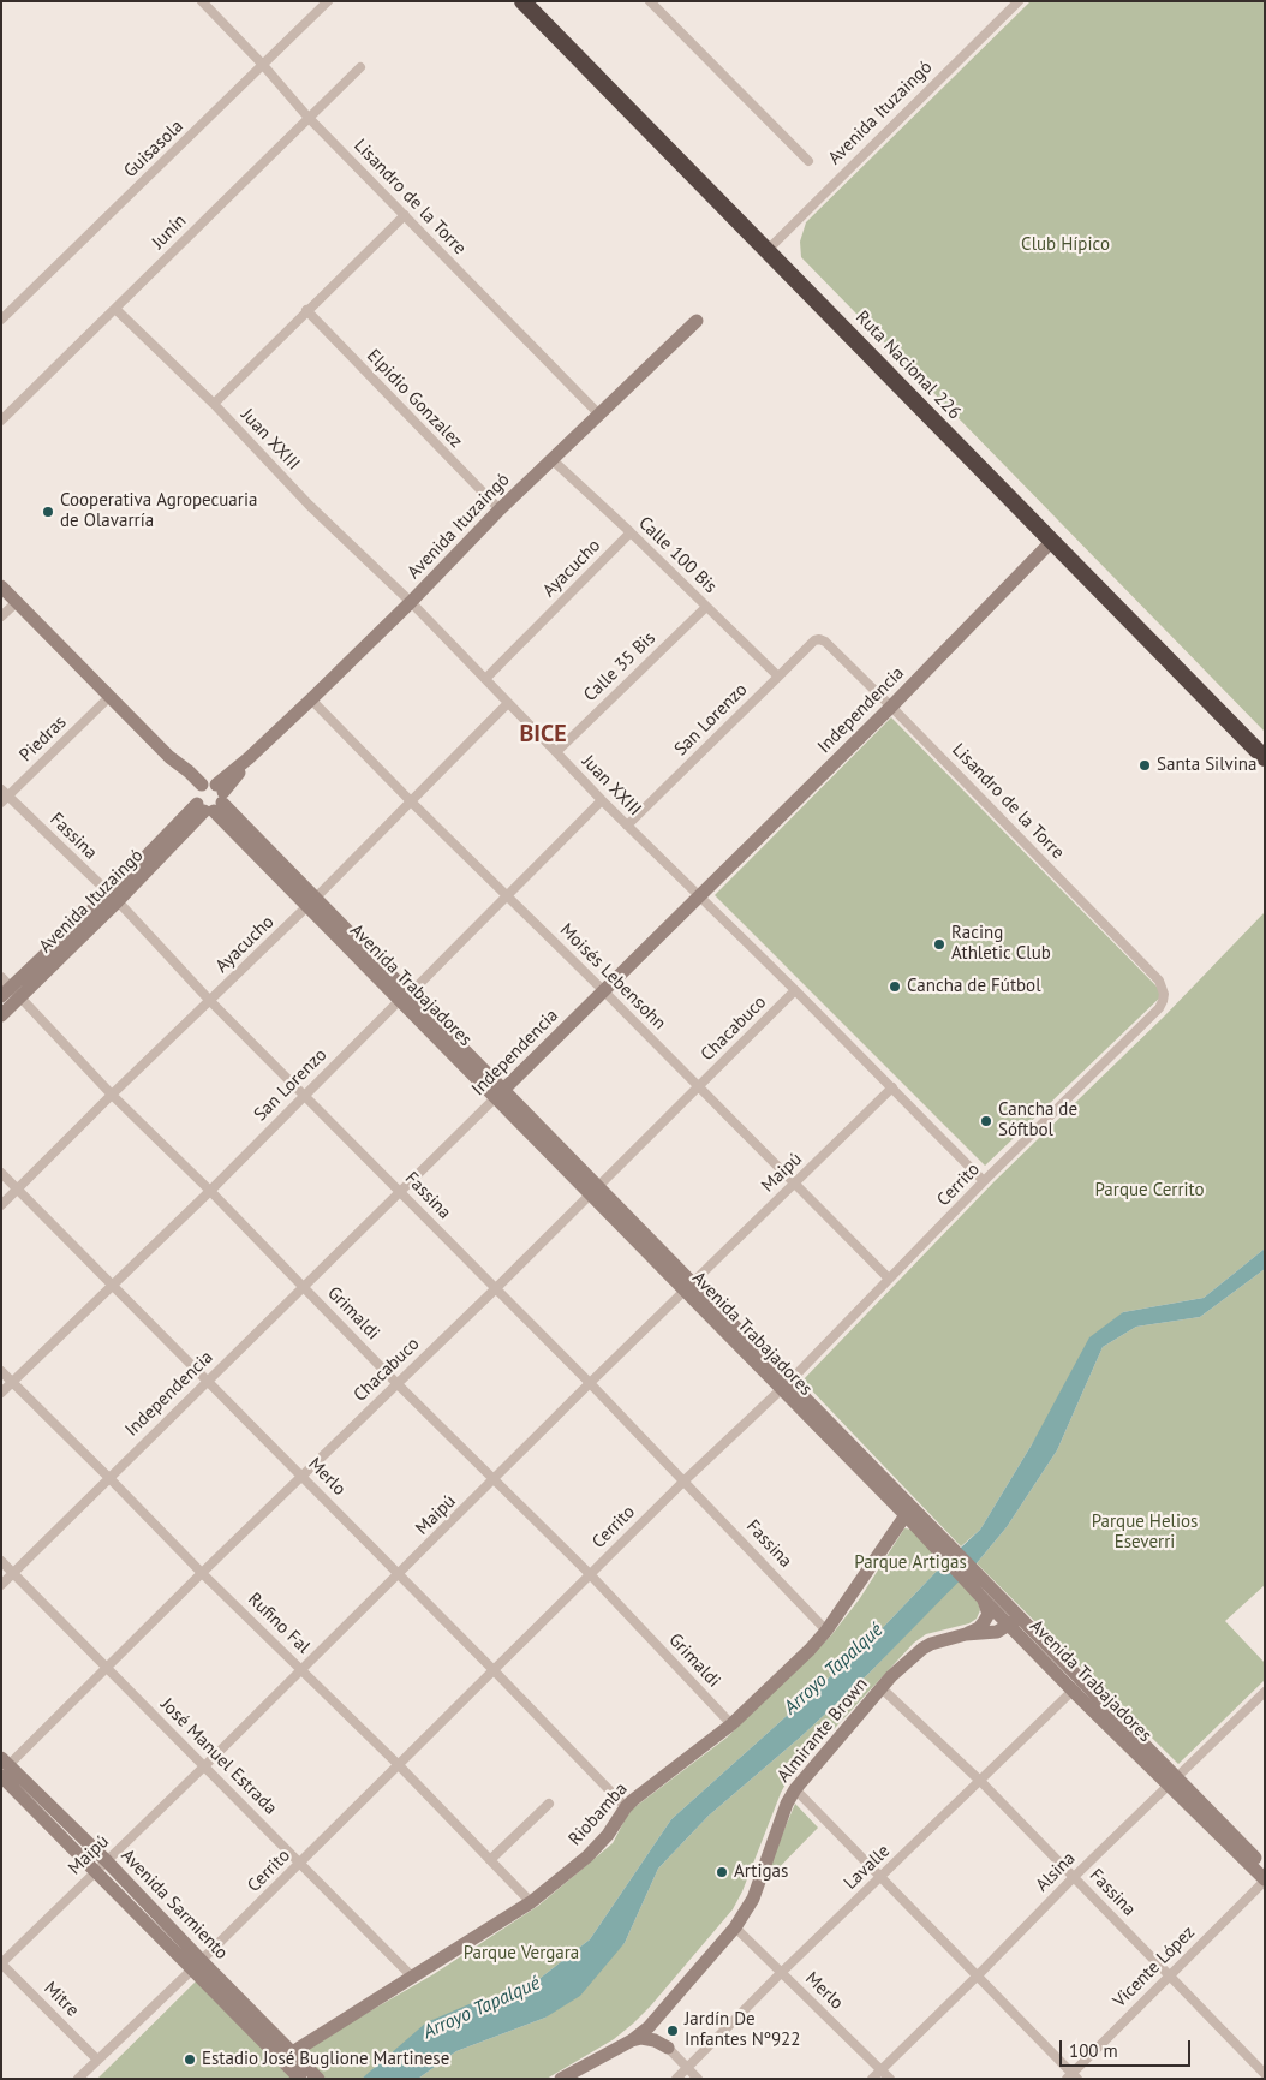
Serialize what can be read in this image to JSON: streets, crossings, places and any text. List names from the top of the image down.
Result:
{
  "streets": {
    "highway": ["Ruta Nacional 226"],
    "main road": [
      "Avenida Ituzaingó",
      "Independencia",
      "Avenida Trabajadores",
      "Almirante Brown",
      "Riobamba",
      "Avenida Sarmiento"
    ],
    "street": [
      "Guisasola",
      "Lisandro de la Torre",
      "Junín",
      "Elpidio Gonzalez",
      "Juan XXIII",
      "Calle 100 Bis",
      "Ayacucho",
      "Calle 35 Bis",
      "San Lorenzo",
      "Piedras",
      "Fassina",
      "Moisés Lebensohn",
      "Chacabuco",
      "Maipú",
      "Cerrito",
      "Grimaldi",
      "Merlo",
      "Rufino Fal",
      "José Manuel Estrada",
      "Lavalle",
      "Alsina",
      "Vicente López",
      "Mitre"
    ]
  },
  "crossings": [
    ["Avenida Ituzaingó", "Lisandro de la Torre"],
    ["Avenida Ituzaingó", "Ruta Nacional 226"],
    ["Avenida Ituzaingó", "Elpidio Gonzalez"],
    ["Avenida Ituzaingó", "Juan XXIII"],
    ["Avenida Ituzaingó", "Calle 100 Bis"],
    ["Avenida Ituzaingó", "Fassina"],
    ["Avenida Ituzaingó", "Moisés Lebensohn"],
    ["Avenida Ituzaingó", "Avenida Trabajadores"],
    ["Avenida Ituzaingó", "Grimaldi"],
    ["Guisasola", "Lisandro de la Torre"],
    ["Lisandro de la Torre", "Junín"],
    ["Lisandro de la Torre", "Independencia"],
    ["Lisandro de la Torre", "San Lorenzo"],
    ["Lisandro de la Torre", "Cerrito"],
    ["Junín", "Juan XXIII"],
    ["Ruta Nacional 226", "Independencia"],
    ["Juan XXIII", "Ayacucho"],
    ["Juan XXIII", "Calle 35 Bis"],
    ["Juan XXIII", "Independencia"],
    ["Juan XXIII", "San Lorenzo"],
    ["Juan XXIII", "Chacabuco"],
    ["Juan XXIII", "Maipú"],
    ["Juan XXIII", "Cerrito"],
    ["Calle 100 Bis", "Ayacucho"],
    ["Calle 100 Bis", "Calle 35 Bis"],
    ["Calle 100 Bis", "San Lorenzo"],
    ["Ayacucho", "Fassina"],
    ["Ayacucho", "Moisés Lebensohn"],
    ["Ayacucho", "Avenida Trabajadores"],
    ["Ayacucho", "Grimaldi"],
    ["Ayacucho", "Merlo"],
    ["Independencia", "Fassina"],
    ["Independencia", "Moisés Lebensohn"],
    ["Independencia", "Avenida Trabajadores"],
    ["Independencia", "Grimaldi"],
    ["Independencia", "Merlo"],
    ["Independencia", "Rufino Fal"],
    ["Independencia", "José Manuel Estrada"],
    ["San Lorenzo", "Fassina"],
    ["San Lorenzo", "Moisés Lebensohn"],
    ["San Lorenzo", "Avenida Trabajadores"],
    ["San Lorenzo", "Grimaldi"],
    ["San Lorenzo", "Merlo"],
    ["San Lorenzo", "Rufino Fal"],
    ["Piedras", "Fassina"],
    ["Piedras", "Avenida Trabajadores"],
    ["Fassina", "Chacabuco"],
    ["Fassina", "Maipú"],
    ["Fassina", "Cerrito"],
    ["Fassina", "Almirante Brown"],
    ["Fassina", "Riobamba"],
    ["Fassina", "Lavalle"],
    ["Fassina", "Alsina"],
    ["Fassina", "Vicente López"],
    ["Moisés Lebensohn", "Chacabuco"],
    ["Moisés Lebensohn", "Maipú"],
    ["Moisés Lebensohn", "Cerrito"],
    ["Avenida Trabajadores", "Chacabuco"],
    ["Avenida Trabajadores", "Maipú"],
    ["Avenida Trabajadores", "Cerrito"],
    ["Avenida Trabajadores", "Almirante Brown"],
    ["Avenida Trabajadores", "Riobamba"],
    ["Avenida Trabajadores", "Lavalle"],
    ["Avenida Trabajadores", "Alsina"],
    ["Avenida Trabajadores", "Vicente López"],
    ["Chacabuco", "Grimaldi"],
    ["Chacabuco", "Merlo"],
    ["Chacabuco", "Rufino Fal"],
    ["Chacabuco", "José Manuel Estrada"],
    ["Chacabuco", "Avenida Sarmiento"],
    ["Maipú", "Grimaldi"],
    ["Maipú", "Merlo"],
    ["Maipú", "Rufino Fal"],
    ["Maipú", "José Manuel Estrada"],
    ["Maipú", "Avenida Sarmiento"],
    ["Maipú", "Mitre"],
    ["Cerrito", "Grimaldi"],
    ["Cerrito", "Merlo"],
    ["Cerrito", "Rufino Fal"],
    ["Cerrito", "José Manuel Estrada"],
    ["Cerrito", "Avenida Sarmiento"],
    ["Cerrito", "Mitre"],
    ["Grimaldi", "Riobamba"],
    ["Merlo", "Almirante Brown"],
    ["Merlo", "Riobamba"],
    ["Merlo", "Lavalle"],
    ["Merlo", "Alsina"],
    ["Rufino Fal", "Riobamba"],
    ["José Manuel Estrada", "Riobamba"],
    ["Riobamba", "Avenida Sarmiento"]
  ],
  "districts": ["BICE"],
  "water": ["Arroyo Tapalqué"],
  "parks": [
    "Club Hípico",
    "Parque Cerrito",
    "Parque Helios Eseverri",
    "Parque Artigas",
    "Parque Vergara"
  ],
  "places": [
    "Cooperativa Agropecuaria de Olavarría",
    "Santa Silvina",
    "Racing Athletic Club",
    "Cancha de Fútbol",
    "Cancha de Sóftbol",
    "Artigas",
    "Jardín De Infantes Nº922",
    "Estadio José Buglione Martinese"
  ],
  "scale_bar": "100 m"
}
